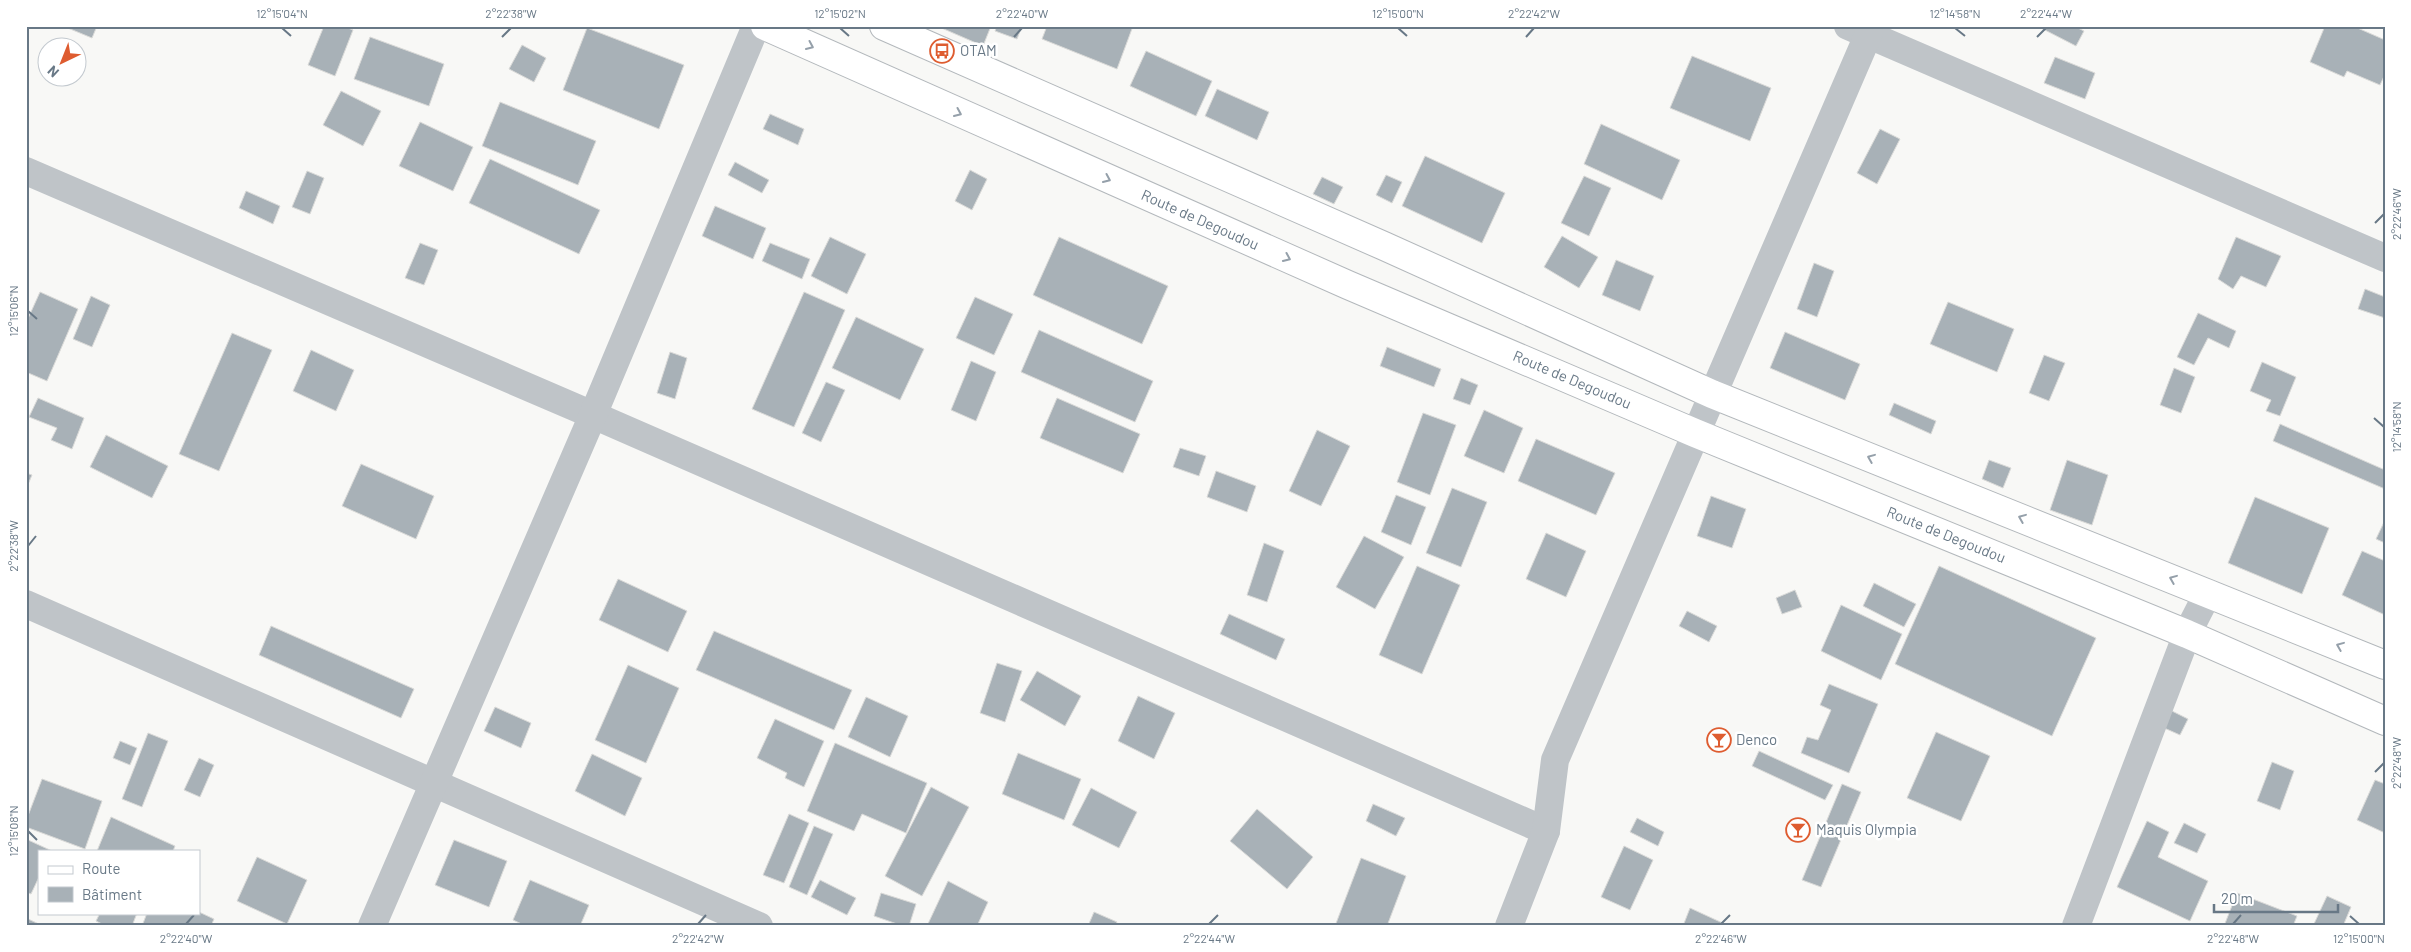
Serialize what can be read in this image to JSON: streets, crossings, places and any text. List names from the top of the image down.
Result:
{
  "streets": {
    "main road": ["Route de Degoudou"]
  },
  "places": {
    "bus stop": ["OTAM"],
    "bar": ["Denco", "Maquis Olympia"]
  },
  "legend": ["Route", "Bâtiment"],
  "scale_bar": "20 m",
  "north": "bottom left",
  "coordinates": [
    "12°15'04\"N",
    "2°22'38\"W",
    "12°15'02\"N",
    "2°22'40\"W",
    "12°15'00\"N",
    "2°22'42\"W",
    "12°14'58\"N",
    "2°22'44\"W",
    "2°22'46\"W",
    "12°15'06\"N",
    "2°22'48\"W",
    "12°15'08\"N"
  ]
}
